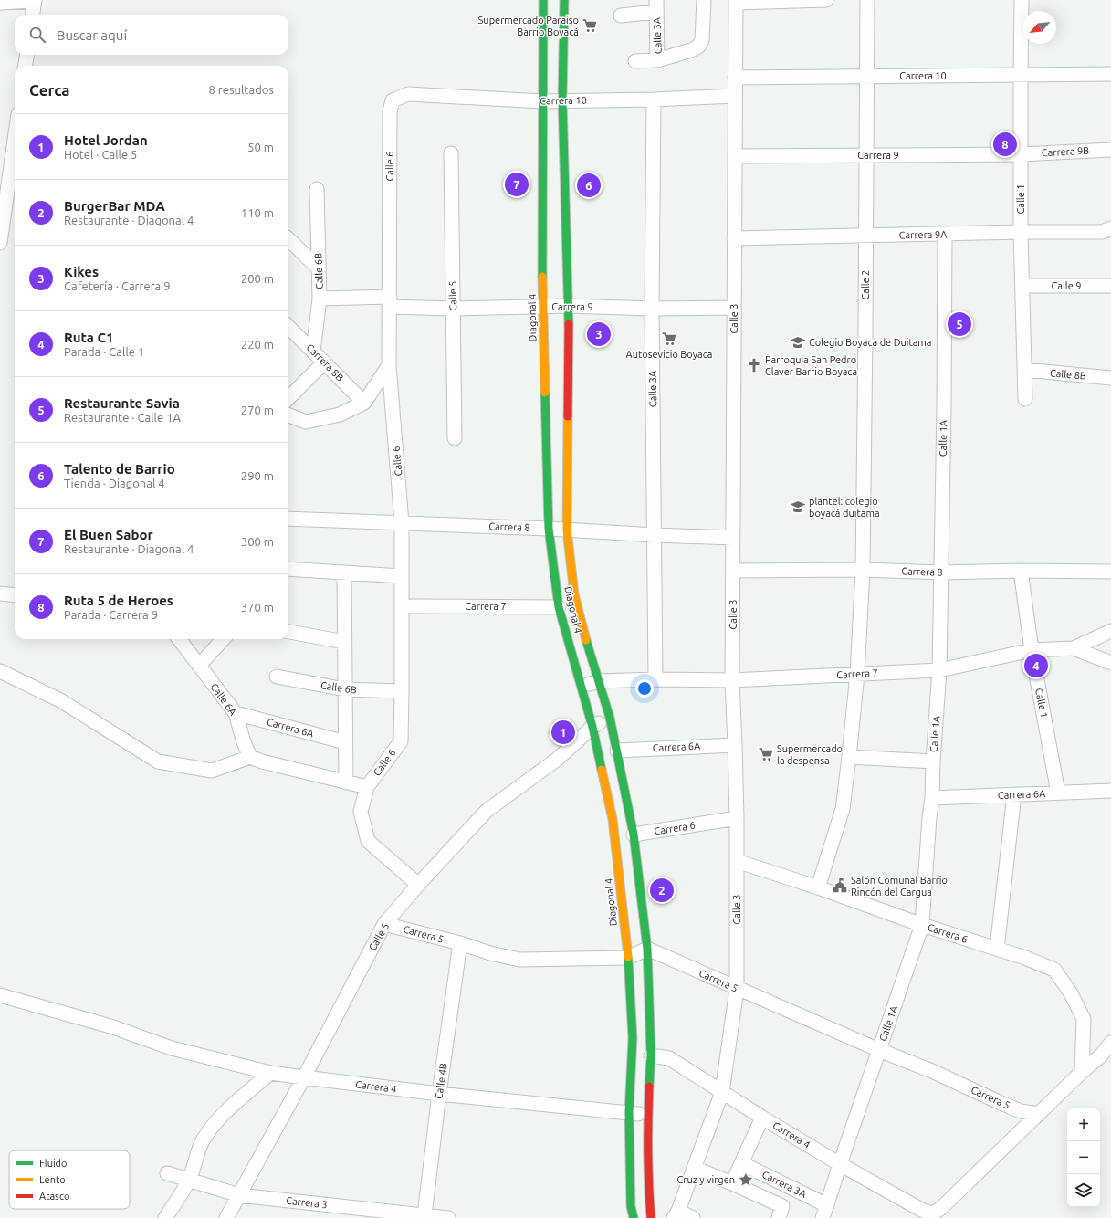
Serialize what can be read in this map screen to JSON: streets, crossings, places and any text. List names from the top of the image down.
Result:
{
  "streets": {
    "street": [
      "Calle 3A",
      "Carrera 10",
      "Carrera 9B",
      "Carrera 9",
      "Calle 6",
      "Calle 1",
      "Carrera 9A",
      "Calle 6B",
      "Calle 2",
      "Calle 9",
      "Calle 5",
      "Diagonal 4",
      "Calle 3",
      "Carrera 8B",
      "Calle 8B",
      "Calle 1A",
      "Carrera 8",
      "Carrera 7",
      "Calle 6A",
      "Carrera 6A",
      "Carrera 6",
      "Carrera 5",
      "Calle 4B",
      "Carrera 4",
      "Carrera 3A",
      "Carrera 3"
    ]
  },
  "crossings": [
    ["Calle 3A", "Carrera 10"],
    ["Calle 3A", "Carrera 9"],
    ["Calle 3A", "Carrera 8"],
    ["Calle 3A", "Carrera 7"],
    ["Carrera 10", "Calle 6"],
    ["Carrera 10", "Calle 1"],
    ["Carrera 10", "Calle 2"],
    ["Carrera 10", "Diagonal 4"],
    ["Carrera 10", "Calle 3"],
    ["Carrera 9B", "Carrera 9"],
    ["Carrera 9B", "Calle 1"],
    ["Carrera 9", "Calle 6"],
    ["Carrera 9", "Calle 1"],
    ["Carrera 9", "Calle 6B"],
    ["Carrera 9", "Calle 2"],
    ["Carrera 9", "Calle 5"],
    ["Carrera 9", "Diagonal 4"],
    ["Carrera 9", "Calle 3"],
    ["Calle 6", "Calle 6B"],
    ["Calle 6", "Calle 5"],
    ["Calle 6", "Carrera 8"],
    ["Calle 1", "Carrera 9A"],
    ["Calle 1", "Calle 9"],
    ["Calle 1", "Calle 8B"],
    ["Calle 1", "Carrera 8"],
    ["Calle 1", "Carrera 7"],
    ["Calle 1", "Carrera 6A"],
    ["Carrera 9A", "Calle 2"],
    ["Carrera 9A", "Calle 3"],
    ["Carrera 9A", "Calle 1A"],
    ["Calle 6B", "Carrera 8B"],
    ["Calle 2", "Carrera 8"],
    ["Calle 5", "Diagonal 4"],
    ["Calle 5", "Carrera 5"],
    ["Calle 5", "Carrera 4"],
    ["Calle 5", "Carrera 3"],
    ["Diagonal 4", "Carrera 8"],
    ["Diagonal 4", "Carrera 7"],
    ["Diagonal 4", "Carrera 6A"],
    ["Diagonal 4", "Carrera 6"],
    ["Diagonal 4", "Carrera 5"],
    ["Diagonal 4", "Carrera 4"],
    ["Calle 3", "Carrera 8"],
    ["Calle 3", "Carrera 7"],
    ["Calle 3", "Carrera 6A"],
    ["Calle 3", "Carrera 6"],
    ["Calle 3", "Carrera 5"],
    ["Calle 3", "Carrera 4"],
    ["Calle 3", "Carrera 3A"],
    ["Calle 1A", "Carrera 8"],
    ["Calle 1A", "Carrera 7"],
    ["Calle 1A", "Carrera 6A"],
    ["Calle 1A", "Carrera 6"],
    ["Calle 1A", "Carrera 5"],
    ["Calle 1A", "Carrera 4"],
    ["Calle 1A", "Carrera 3A"],
    ["Calle 6A", "Carrera 6A"],
    ["Carrera 5", "Calle 4B"],
    ["Carrera 5", "Carrera 4"],
    ["Calle 4B", "Carrera 4"],
    ["Calle 4B", "Carrera 3"]
  ],
  "places": {
    "supermarket": ["Supermercado Paraiso Barrio Boyacá", "Autosevicio Boyaca", "Supermercado la despensa"],
    "school or university": ["Colegio Boyaca de Duitama", "plantel: colegio boyacá duitama"],
    "church": ["Parroquia San Pedro Claver Barrio Boyaca"],
    "public building": ["Salón Comunal Barrio Rincón del Cargua"],
    "place": ["Cruz y virgen"]
  },
  "legend": ["Fluido", "Lento", "Atasco"],
  "north": "bottom left",
  "page": {
    "search": "Buscar aquí",
    "heading": ["Cerca", "8 resultados"],
    "list": [
      {
        "mark": "1",
        "name": "Hotel Jordan",
        "note": "Hotel · Calle 5",
        "value": "50 m"
      },
      {
        "mark": "2",
        "name": "BurgerBar MDA",
        "note": "Restaurante · Diagonal 4",
        "value": "110 m"
      },
      {
        "mark": "3",
        "name": "Kikes",
        "note": "Cafetería · Carrera 9",
        "value": "200 m"
      },
      {
        "mark": "4",
        "name": "Ruta C1",
        "note": "Parada · Calle 1",
        "value": "220 m"
      },
      {
        "mark": "5",
        "name": "Restaurante Savia",
        "note": "Restaurante · Calle 1A",
        "value": "270 m"
      },
      {
        "mark": "6",
        "name": "Talento de Barrio",
        "note": "Tienda · Diagonal 4",
        "value": "290 m"
      },
      {
        "mark": "7",
        "name": "El Buen Sabor",
        "note": "Restaurante · Diagonal 4",
        "value": "300 m"
      },
      {
        "mark": "8",
        "name": "Ruta 5 de Heroes",
        "note": "Parada · Carrera 9",
        "value": "370 m"
      }
    ],
    "pins": [
      "8",
      "7",
      "6",
      "5",
      "3",
      "4",
      "1",
      "2"
    ],
    "map_buttons": ["+", "−"]
  }
}
